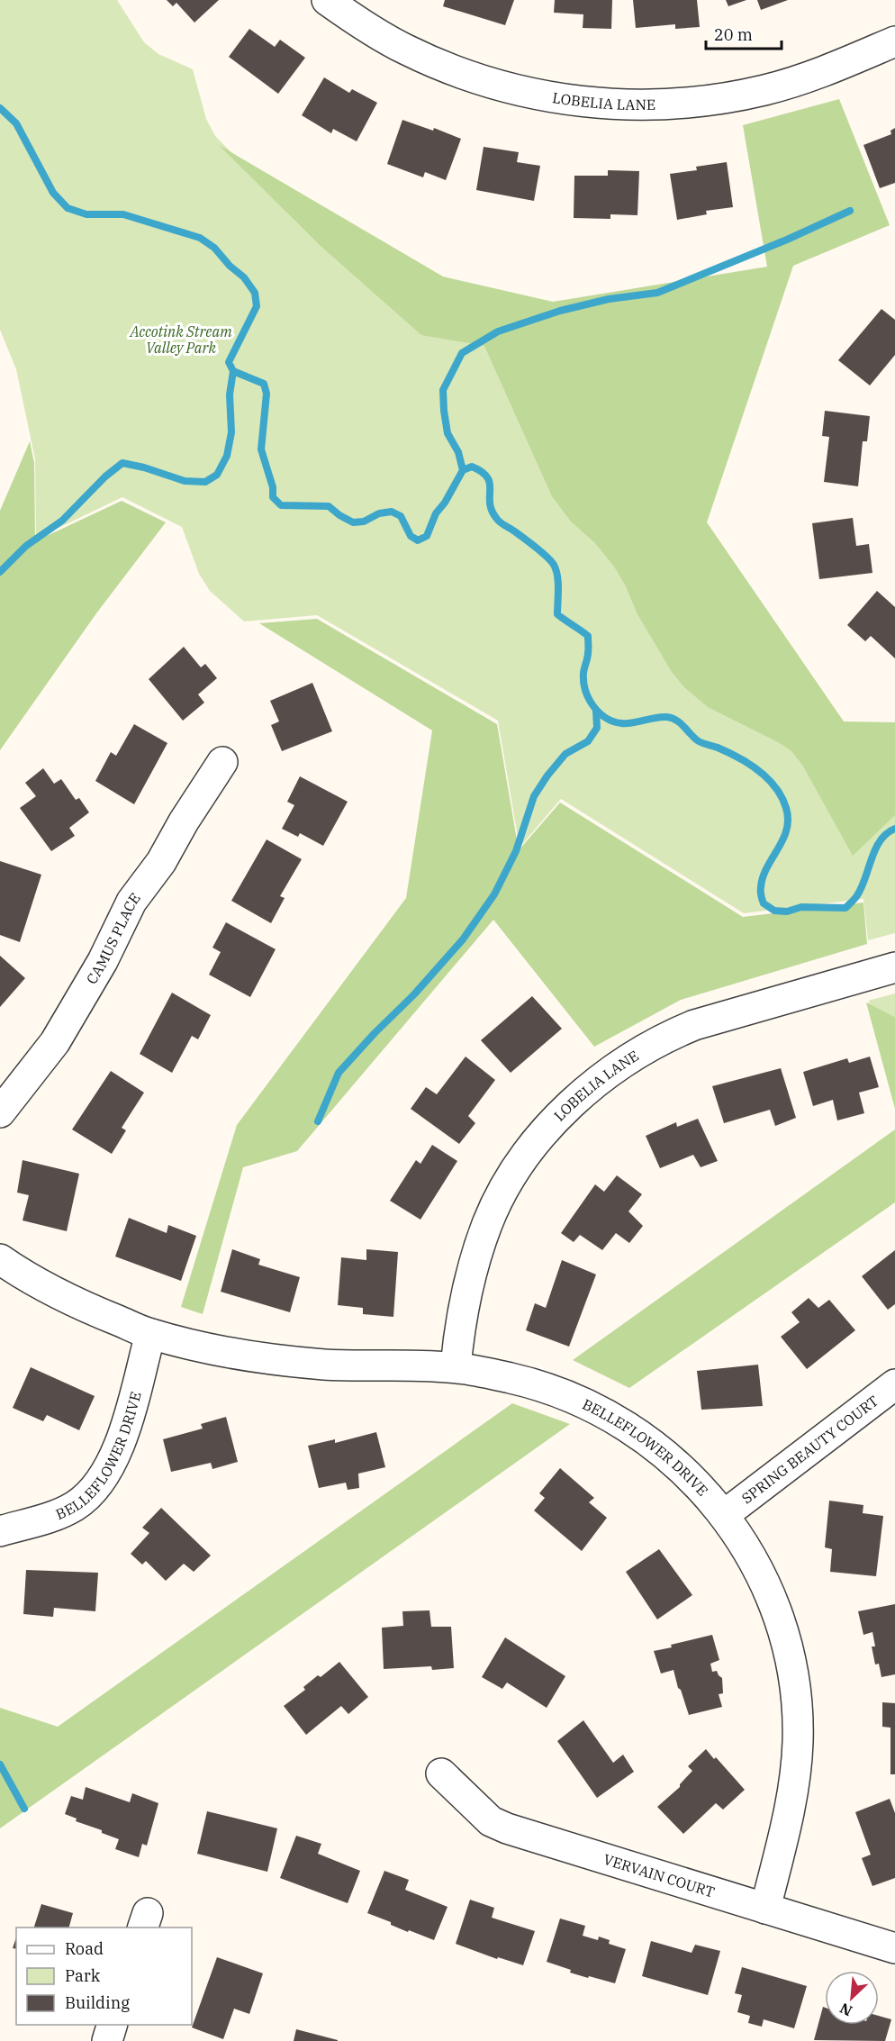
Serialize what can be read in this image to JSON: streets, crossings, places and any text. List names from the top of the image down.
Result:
{
  "streets": {
    "street": [
      "LOBELIA LANE",
      "CAMUS PLACE",
      "BELLEFLOWER DRIVE",
      "SPRING BEAUTY COURT",
      "VERVAIN COURT"
    ]
  },
  "crossings": [
    ["LOBELIA LANE", "BELLEFLOWER DRIVE"],
    ["BELLEFLOWER DRIVE", "SPRING BEAUTY COURT"],
    ["BELLEFLOWER DRIVE", "VERVAIN COURT"]
  ],
  "parks": ["Accotink Stream Valley Park"],
  "legend": ["Road", "Park", "Building"],
  "scale_bar": "20 m",
  "north": "bottom left"
}
